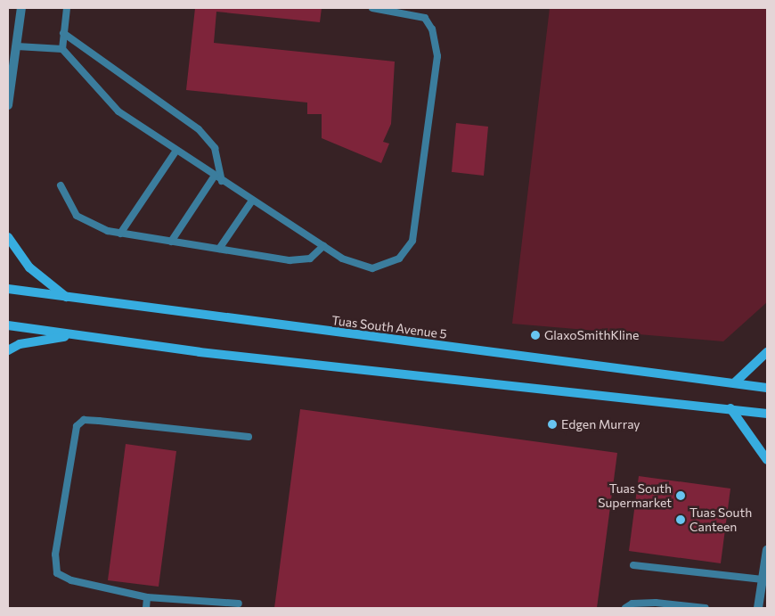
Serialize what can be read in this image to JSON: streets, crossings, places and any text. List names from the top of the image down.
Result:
{
  "streets": {
    "main road": ["Tuas South Avenue 5"]
  },
  "places": [
    "GlaxoSmithKline",
    "Edgen Murray",
    "Tuas South Supermarket",
    "Tuas South Canteen"
  ]
}
